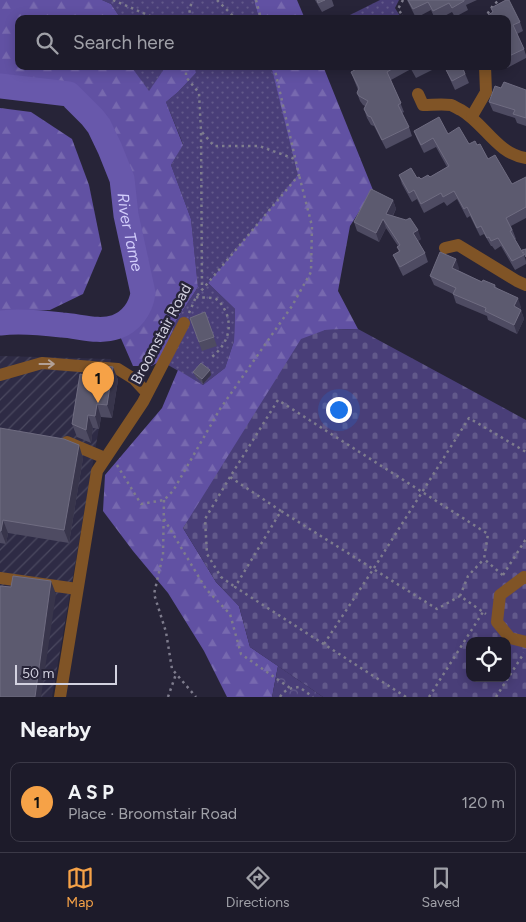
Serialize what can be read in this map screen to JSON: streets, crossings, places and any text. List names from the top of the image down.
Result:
{
  "streets": {
    "street": ["Broomstair Road"]
  },
  "water": ["River Tame"],
  "scale_bar": "50 m",
  "page": {
    "search": "Search here",
    "pins": "1",
    "scale": "50 m",
    "heading": "Nearby",
    "list": [
      {
        "mark": "1",
        "name": "A S P",
        "note": "Place · Broomstair Road",
        "value": "120 m"
      }
    ],
    "nav": ["Map", "Directions", "Saved"]
  }
}
